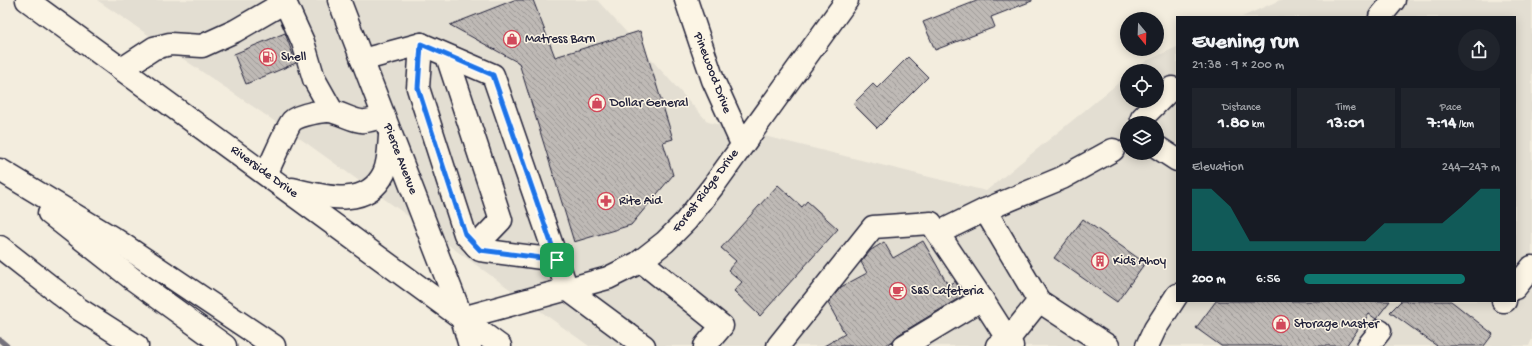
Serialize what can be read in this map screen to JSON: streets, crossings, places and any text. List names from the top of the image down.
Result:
{
  "streets": {
    "main road": [
      "Pinewood Drive",
      "Pierce Avenue",
      "Riverside Drive",
      "Forest Ridge Drive"
    ]
  },
  "crossings": [
    ["Pinewood Drive", "Forest Ridge Drive"],
    ["Pierce Avenue", "Riverside Drive"],
    ["Pierce Avenue", "Forest Ridge Drive"],
    ["Riverside Drive", "Forest Ridge Drive"]
  ],
  "places": {
    "shop": ["Matress Barn", "Dollar General", "Storage Master"],
    "fuel station": ["Shell"],
    "pharmacy": ["Rite Aid"],
    "building": ["Kids Ahoy"],
    "cafe": ["S&S Cafeteria"]
  },
  "north": "bottom",
  "page": {
    "heading": ["Evening run", "21:38 · 9 × 200 m"],
    "stats": [
      ["Distance", "1.80 km"],
      ["Time", "13:01"],
      ["Pace", "7:14 /km"]
    ],
    "chart": ["Elevation", "244–247 m"],
    "list": [
      {
        "name": "200 m",
        "note": "6:56"
      }
    ]
  }
}
